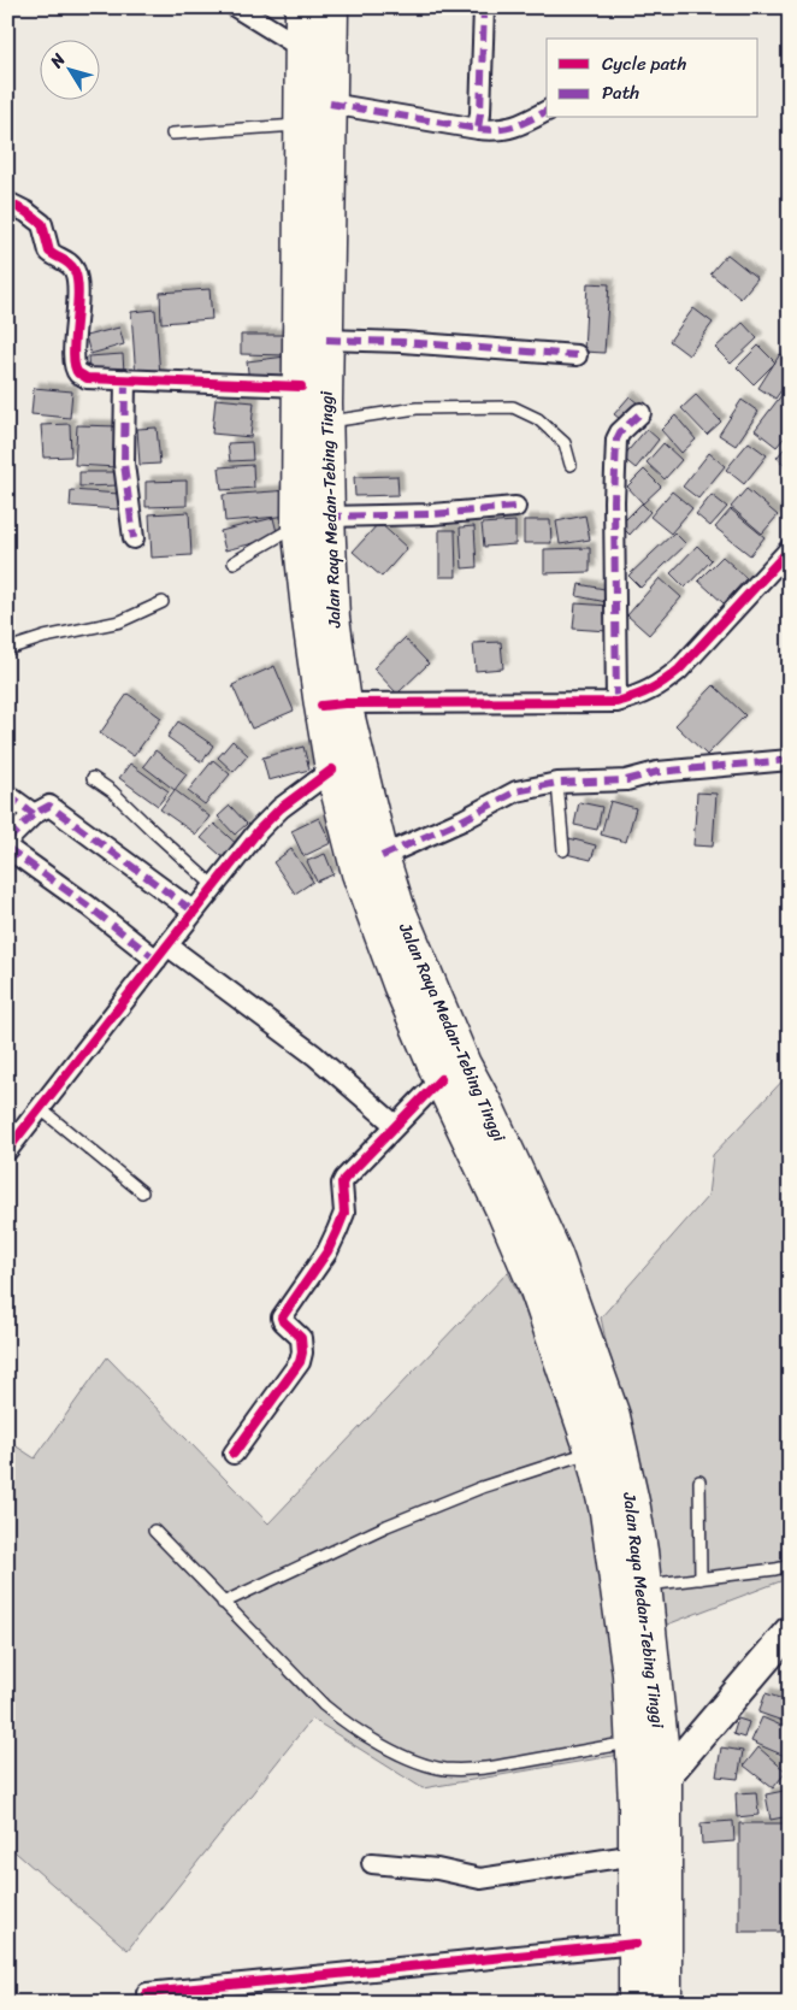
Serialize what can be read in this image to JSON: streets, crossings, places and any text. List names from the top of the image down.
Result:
{
  "streets": {
    "highway": ["Jalan Raya Medan-Tebing Tinggi"]
  },
  "legend": ["Cycle path", "Path"],
  "north": "top left"
}
